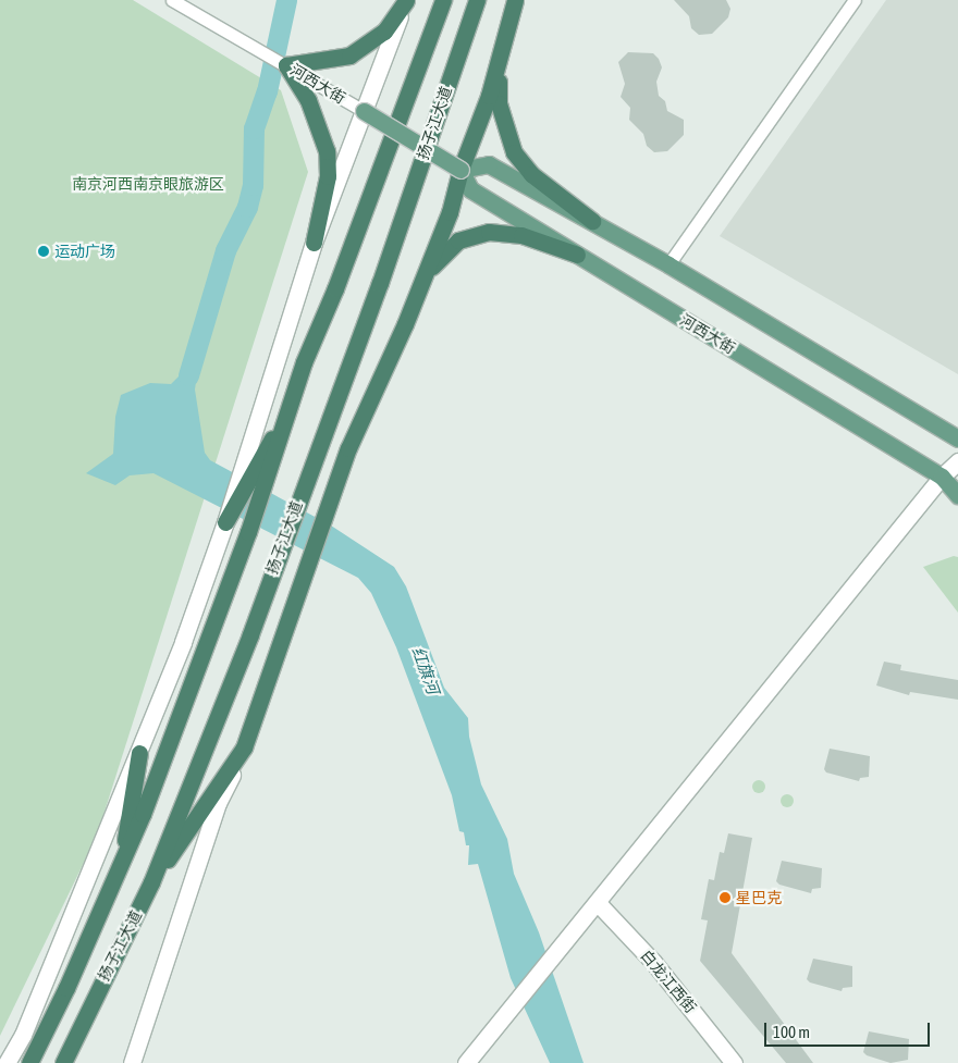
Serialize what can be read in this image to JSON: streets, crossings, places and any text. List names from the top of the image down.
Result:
{
  "streets": {
    "highway": ["扬子江大道"],
    "main road": ["河西大街"],
    "street": ["白龙江西街"]
  },
  "water": ["红旗河"],
  "parks": ["南京河西南京眼旅游区"],
  "places": ["运动广场", "星巴克"],
  "scale_bar": "100 m"
}
